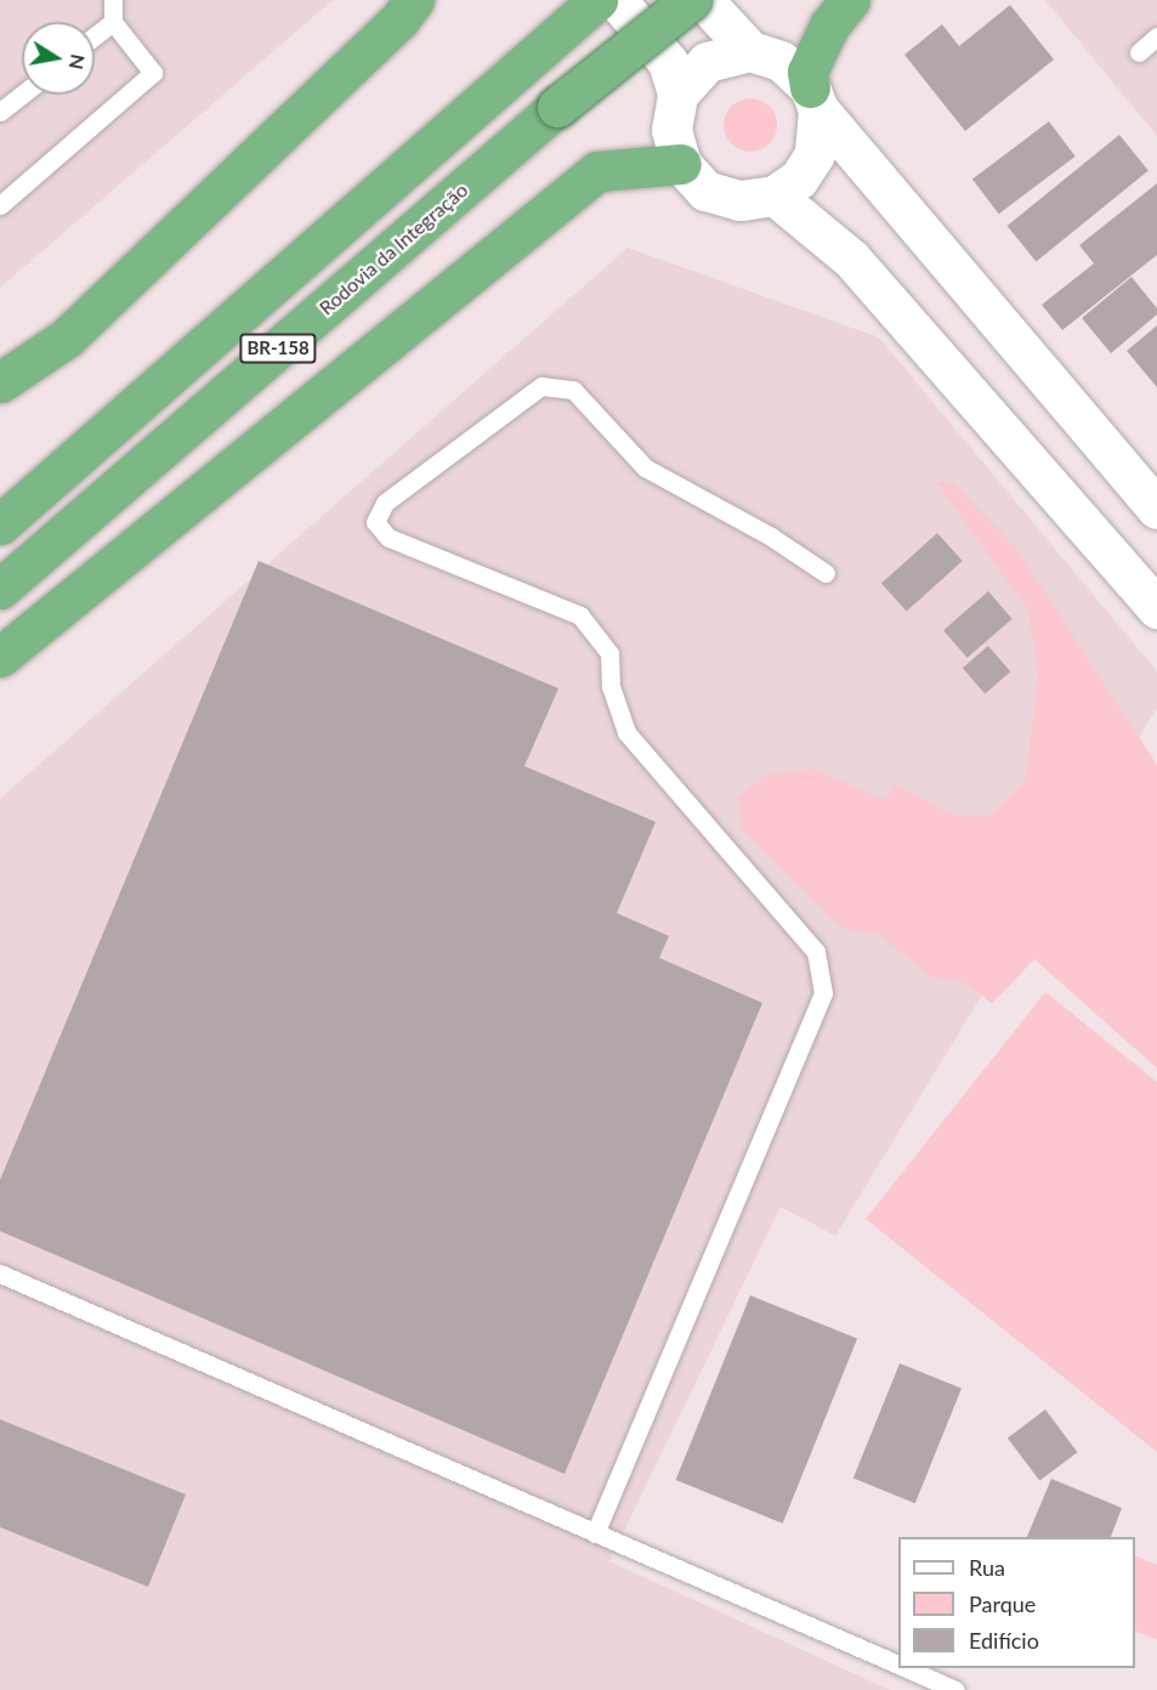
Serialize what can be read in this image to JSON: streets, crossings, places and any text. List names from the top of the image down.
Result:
{
  "streets": {
    "highway": ["Rodovia da Integração", "BR-158"]
  },
  "legend": ["Rua", "Parque", "Edifício"],
  "north": "right"
}
